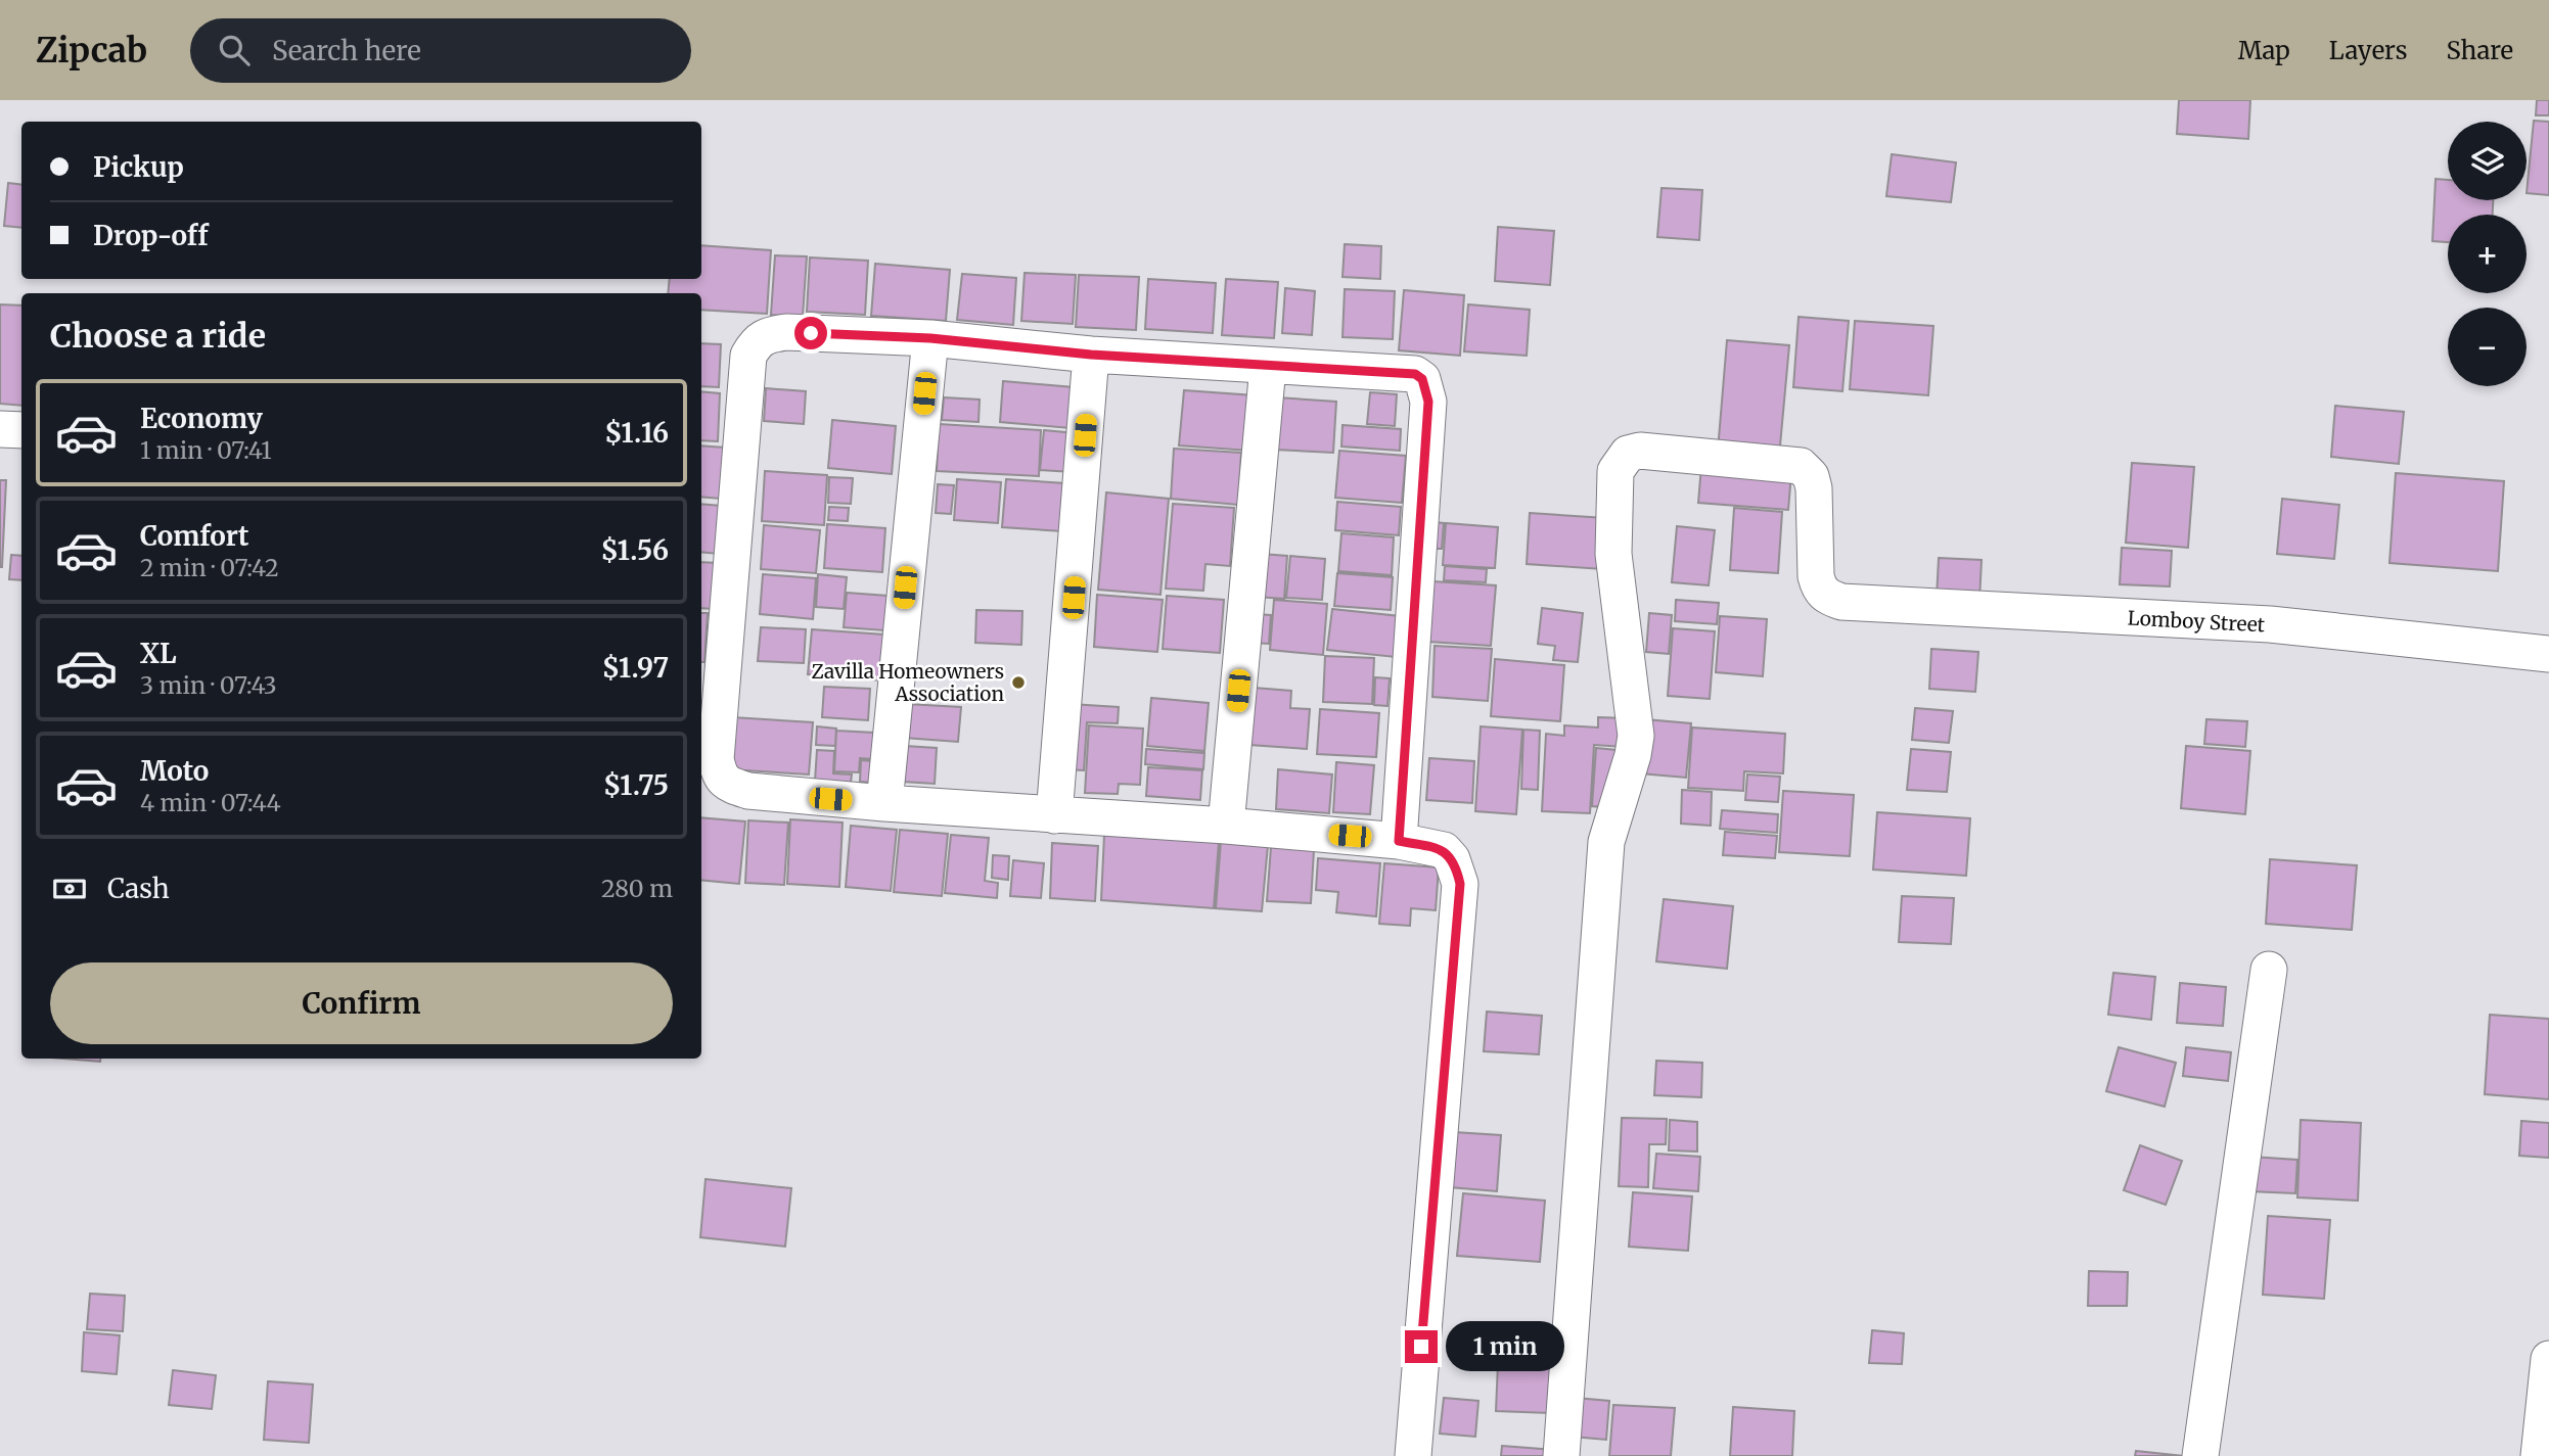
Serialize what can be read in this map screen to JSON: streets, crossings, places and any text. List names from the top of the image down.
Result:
{
  "streets": {
    "street": ["Lomboy Street"]
  },
  "places": ["Zavilla Homeowners Association"],
  "page": {
    "header": "Zipcab",
    "search": "Search here",
    "nav": ["Map", "Layers", "Share"],
    "map_buttons": ["+", "−"],
    "banner": ["Pickup", "Drop-off"],
    "heading": "Choose a ride",
    "list": [
      {
        "name": "Economy",
        "note": "1 min · 07:41",
        "value": "$1.16"
      },
      {
        "name": "Comfort",
        "note": "2 min · 07:42",
        "value": "$1.56"
      },
      {
        "name": "XL",
        "note": "3 min · 07:43",
        "value": "$1.97"
      },
      {
        "name": "Moto",
        "note": "4 min · 07:44",
        "value": "$1.75"
      }
    ],
    "pay": ["Cash", "280 m"],
    "buttons": "Confirm",
    "bubble": "1 min"
  }
}
